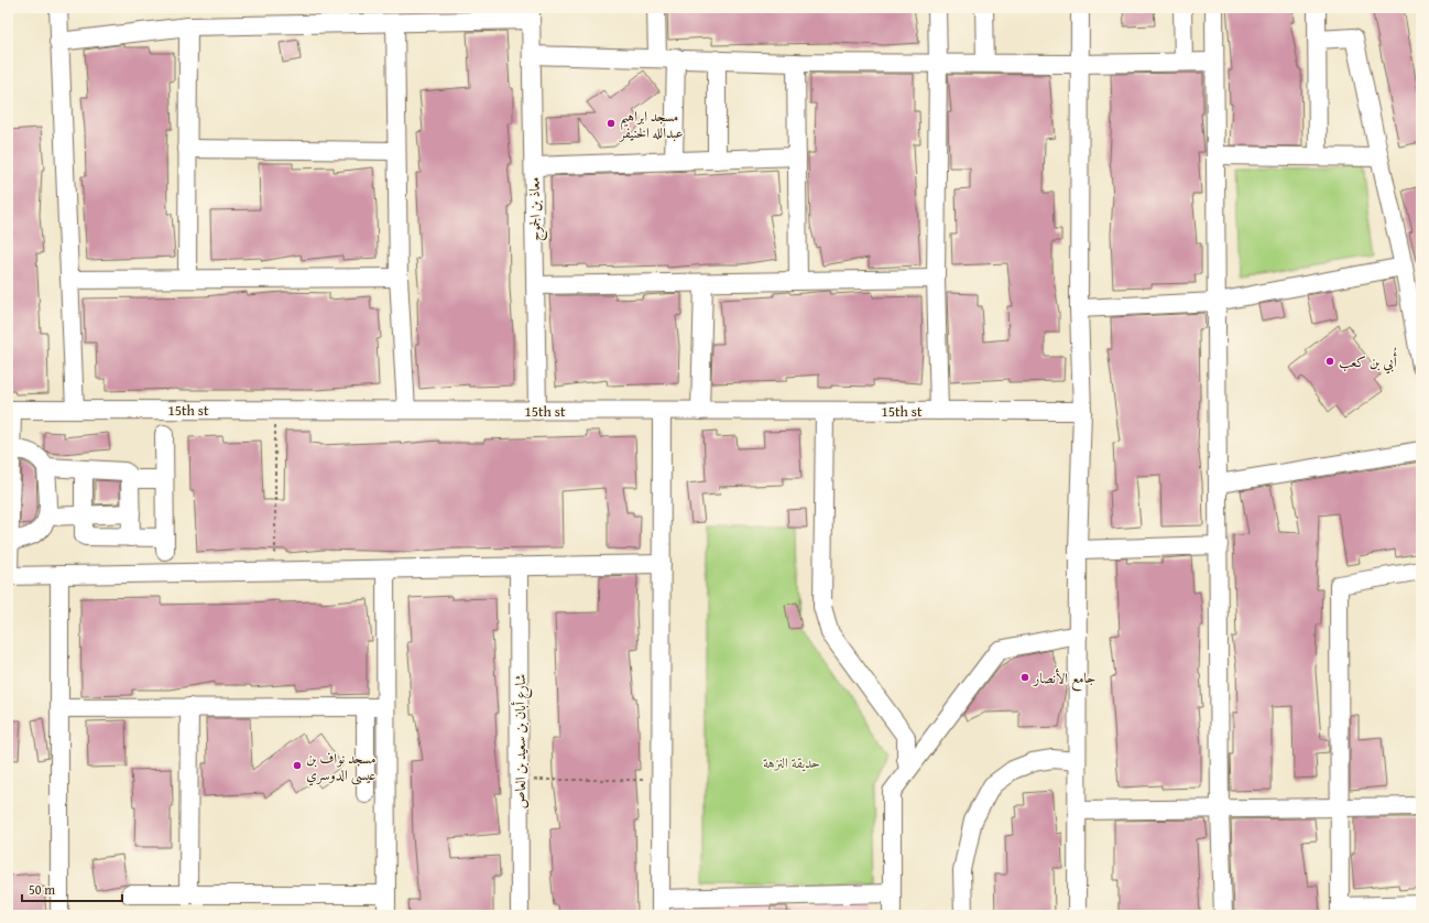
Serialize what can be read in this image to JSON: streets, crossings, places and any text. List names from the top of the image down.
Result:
{
  "streets": {
    "street": ["معاذ بن الجموح", "15th st", "شارع أبان بن سعيد بن العاص"]
  },
  "crossings": [
    ["معاذ بن الجموح", "15th st"]
  ],
  "parks": ["حديقة النزهة"],
  "places": [
    "مسجد ابراهيم عبدالله الخنيفر",
    "أُبي بن كعب",
    "جامع الأنصار",
    "مسجد نواف بن عيسى الدوسري"
  ],
  "scale_bar": "50 m"
}
